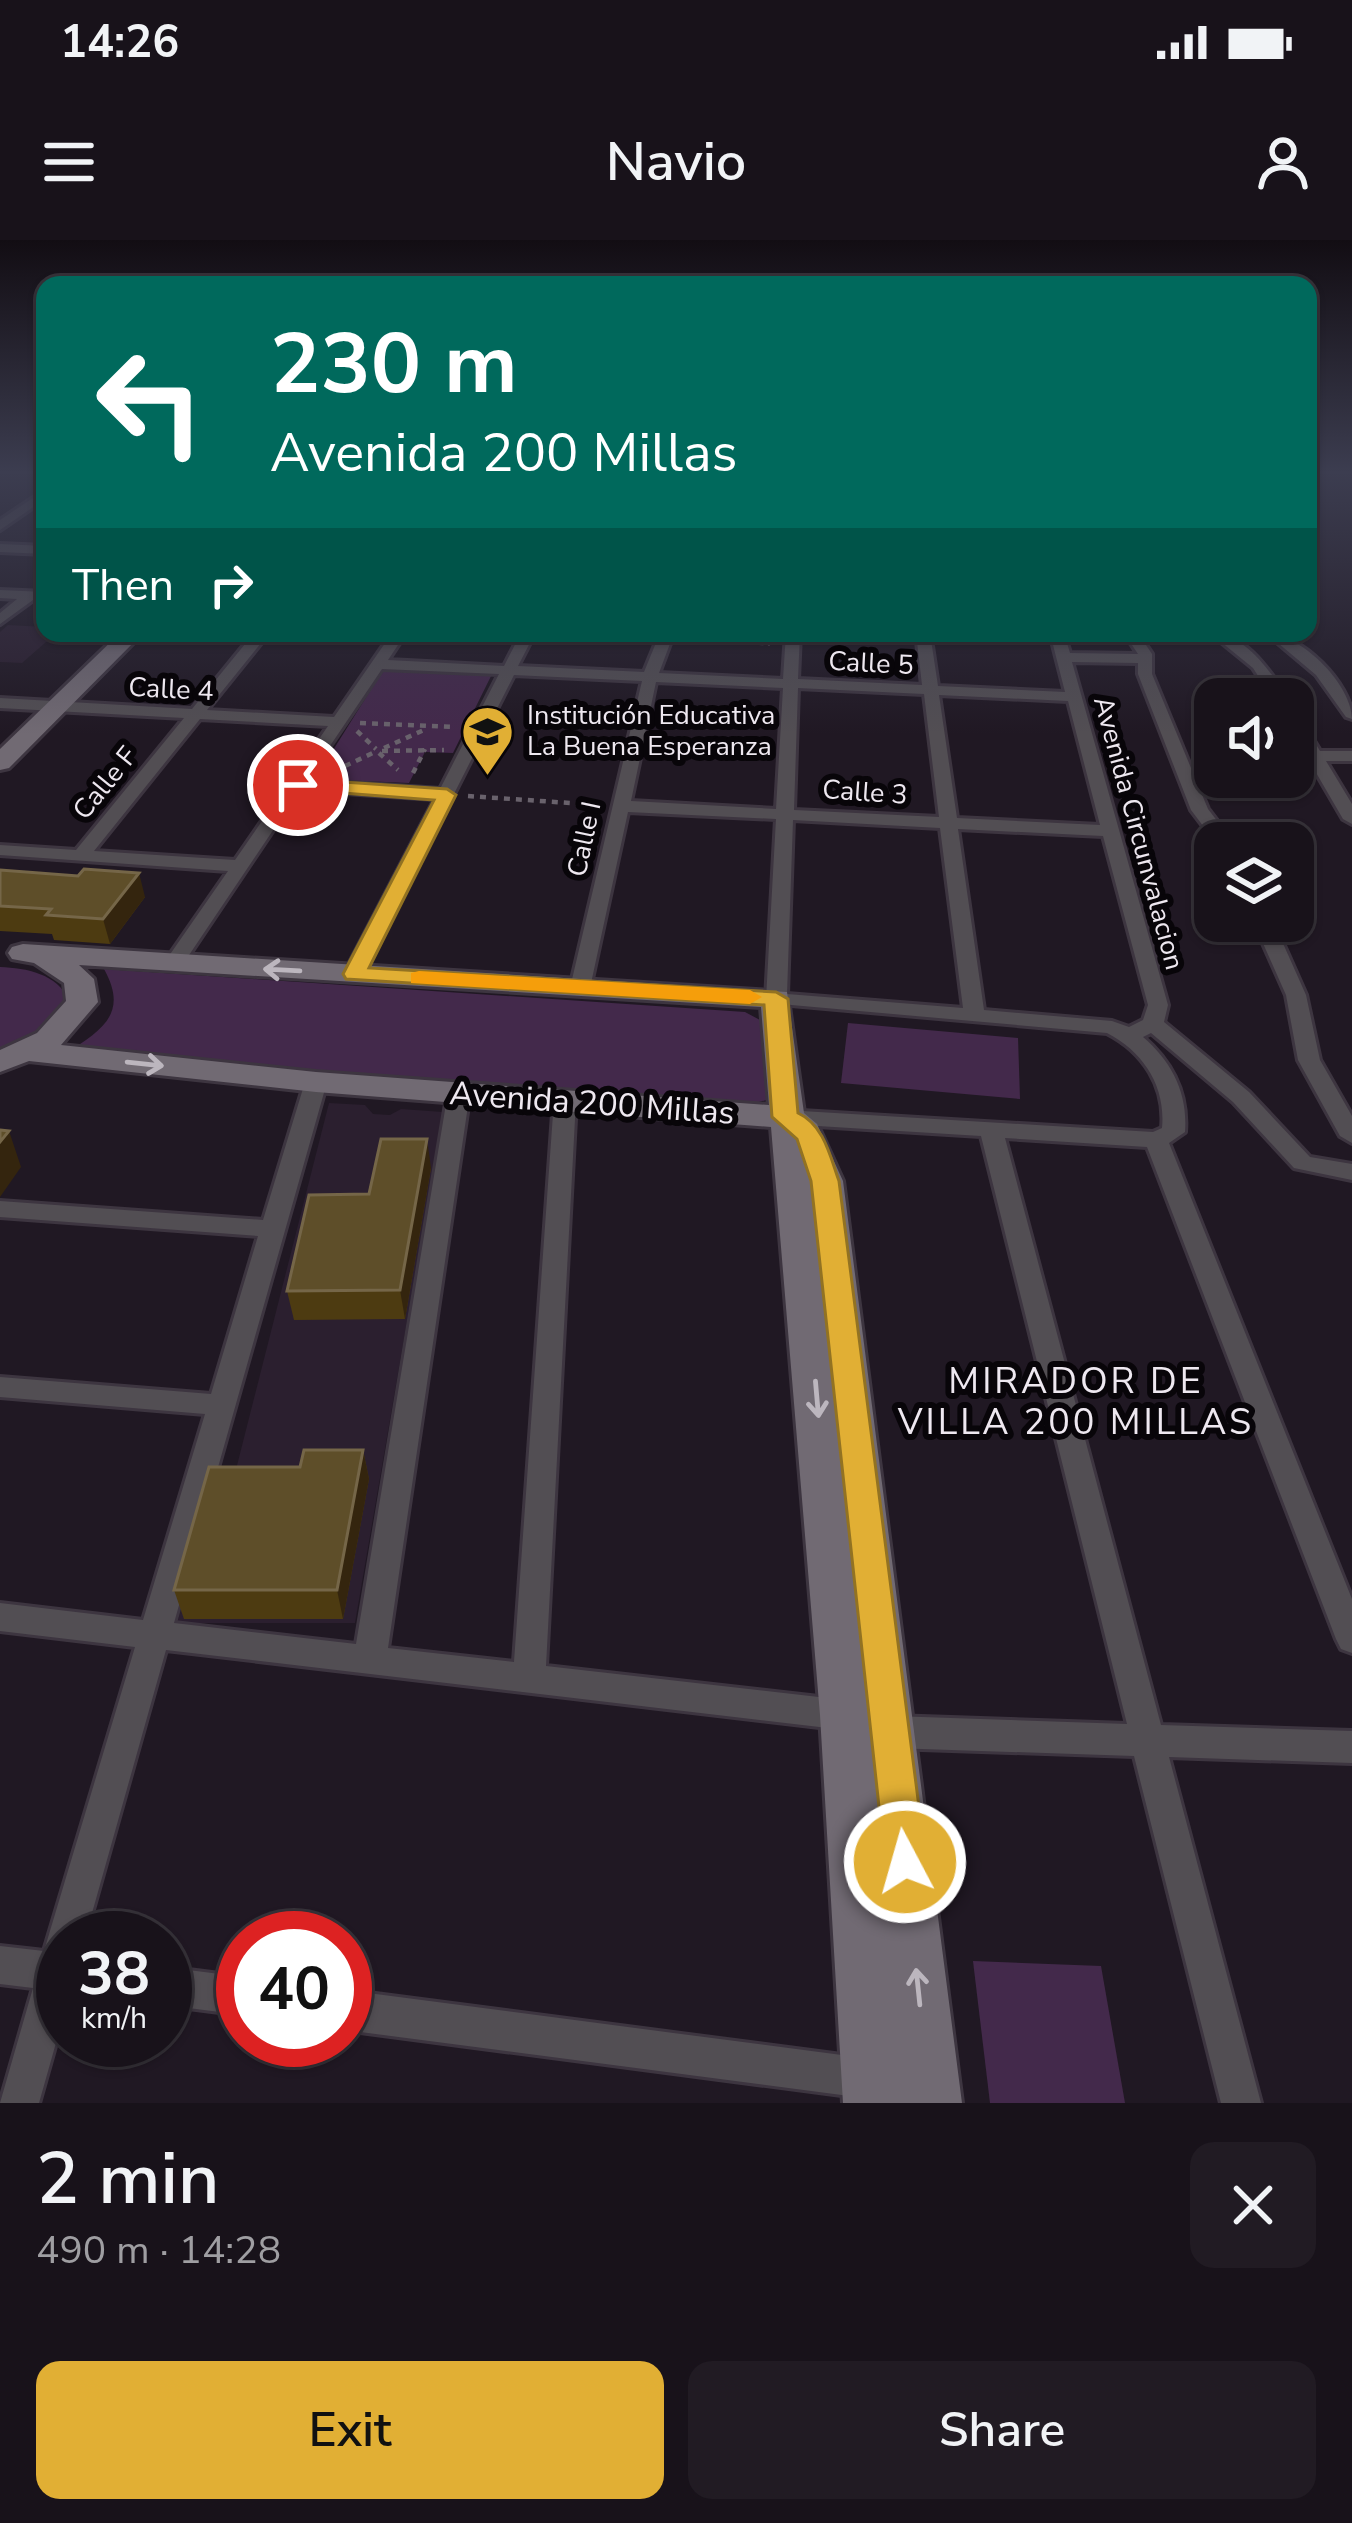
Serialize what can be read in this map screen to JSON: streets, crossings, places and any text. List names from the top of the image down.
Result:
{
  "streets": {
    "street": [
      "Calle 5",
      "Calle 4",
      "Calle F",
      "Calle 3",
      "Avenida Circunvalacion",
      "Calle I",
      "Avenida 200 Millas"
    ]
  },
  "crossings": [
    ["Calle 5", "Avenida Circunvalacion"],
    ["Calle 5", "Calle I"],
    ["Calle 4", "Calle F"],
    ["Calle 3", "Avenida Circunvalacion"],
    ["Calle 3", "Calle I"]
  ],
  "districts": ["MIRADOR DE VILLA 200 MILLAS"],
  "places": {
    "school or university": ["Institución Educativa La Buena Esperanza"]
  },
  "page": {
    "status": "14:26",
    "header": "Navio",
    "turn": ["230 m", "Avenida 200 Millas"],
    "then": "Then",
    "speed": "38 km/h",
    "limit": "40",
    "heading": ["2 min", "490 m · 14:28"],
    "buttons": ["Exit", "Share"]
  }
}
